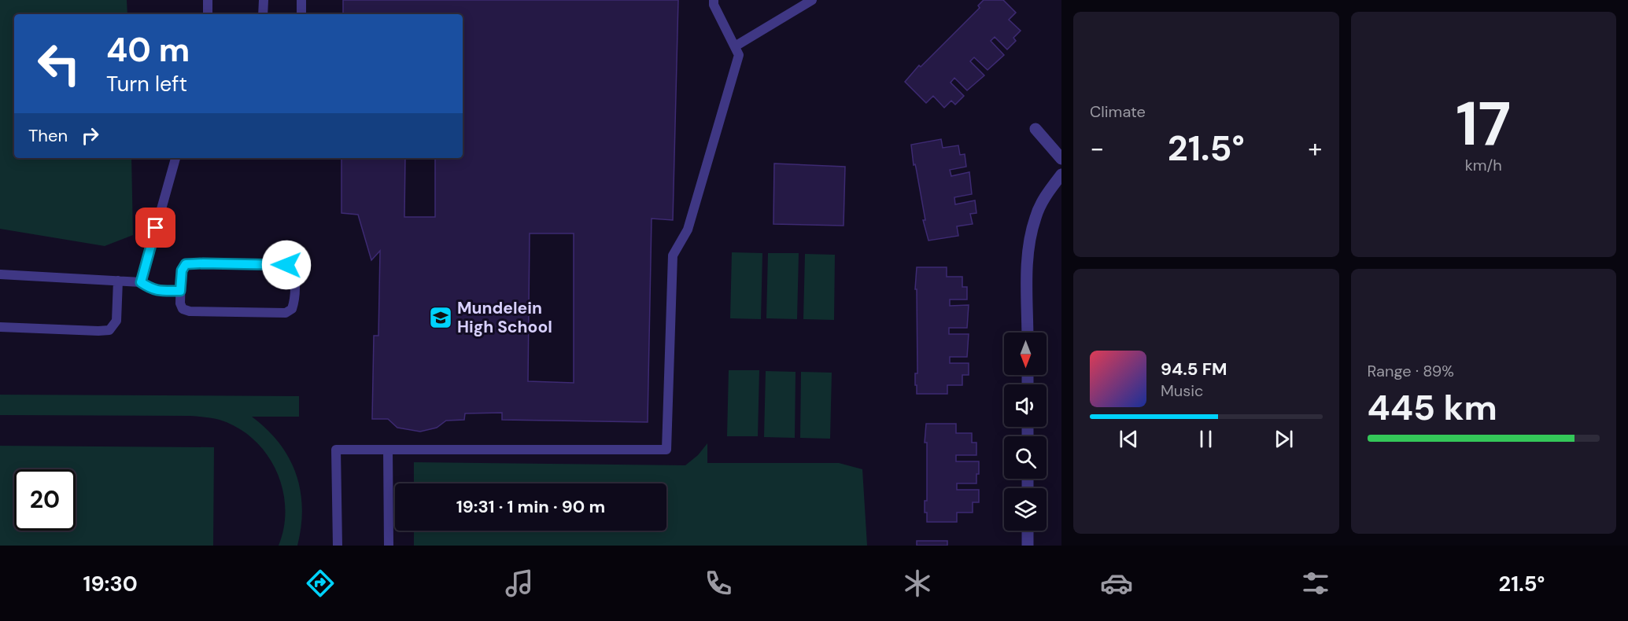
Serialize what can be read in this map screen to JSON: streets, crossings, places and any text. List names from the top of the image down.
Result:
{
  "places": {
    "school or university": ["Mundelein High School"]
  },
  "north": "bottom",
  "page": {
    "tile": [
      "Climate",
      ["17", "km/h"],
      ["Range · 89%", "445 km"]
    ],
    "turn": ["40 m", "Turn left"],
    "then": "Then",
    "heat": ["−", "21.5°", "+"],
    "song": ["94.5 FM", "Music"],
    "limit": "20",
    "trip": "19:31 · 1 min · 90 m",
    "tabs": ["19:30", "21.5°"]
  }
}
